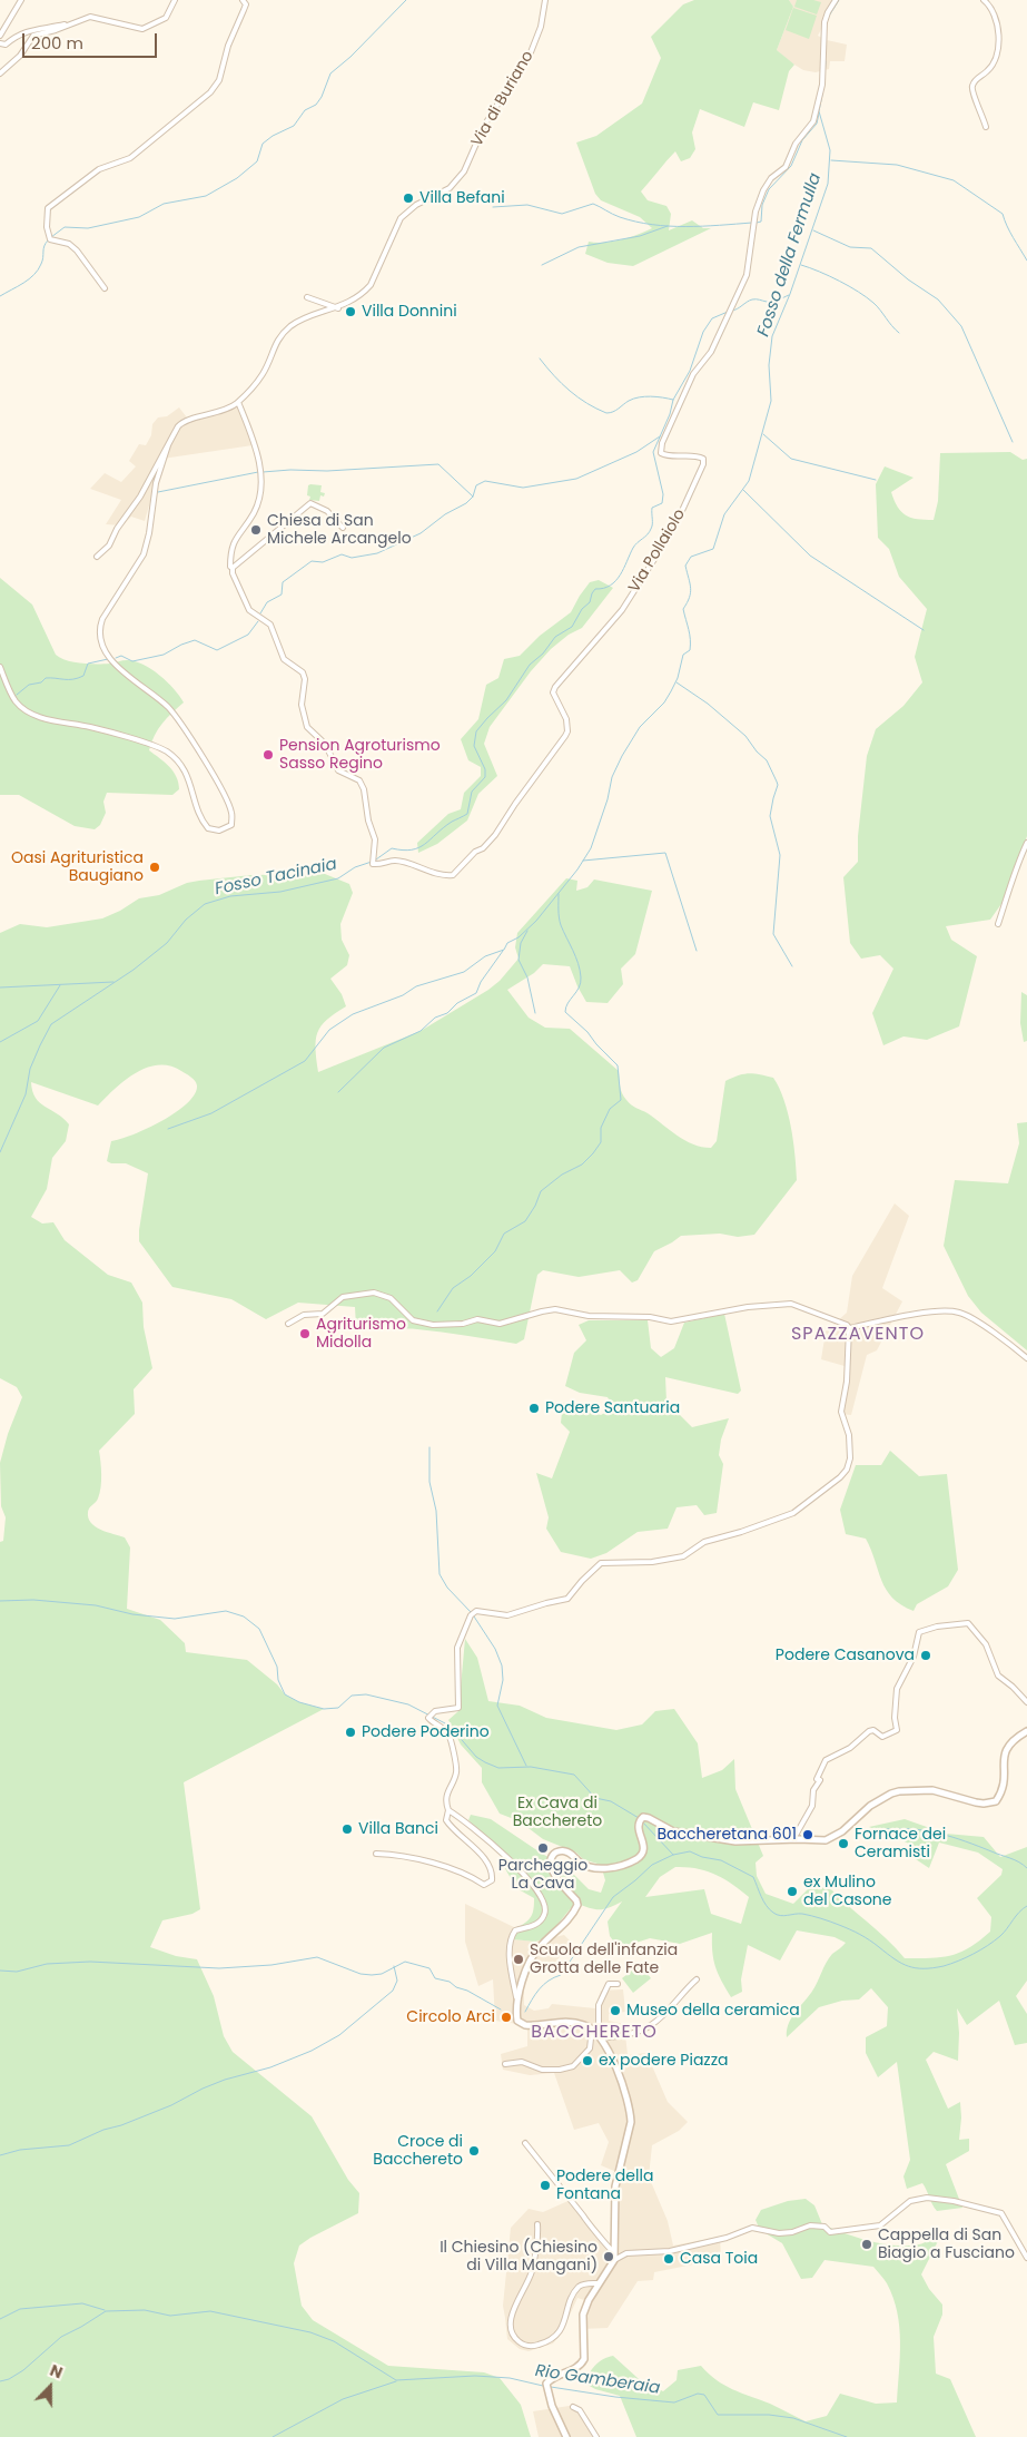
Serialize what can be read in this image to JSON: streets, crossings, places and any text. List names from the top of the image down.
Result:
{
  "streets": {
    "street": ["Via di Buriano", "Via Pollaiolo"]
  },
  "districts": ["SPAZZAVENTO", "BACCHERETO"],
  "water": ["Fosso della Fermulla", "Fosso Tacinaia", "Rio Gamberaia"],
  "parks": ["Ex Cava di Bacchereto"],
  "places": [
    "Villa Befani",
    "Villa Donnini",
    "Chiesa di San Michele Arcangelo",
    "Pension Agroturismo Sasso Regino",
    "Oasi Agrituristica Baugiano",
    "Agriturismo Midolla",
    "Podere Santuaria",
    "Podere Casanova",
    "Podere Poderino",
    "Villa Banci",
    "Baccheretana 601",
    "Fornace dei Ceramisti",
    "Parcheggio La Cava",
    "ex Mulino del Casone",
    "Scuola dell'infanzia Grotta delle Fate",
    "Museo della ceramica",
    "Circolo Arci",
    "ex podere Piazza",
    "Croce di Bacchereto",
    "Podere della Fontana",
    "Cappella di San Biagio a Fusciano",
    "Il Chiesino (Chiesino di Villa Mangani)",
    "Casa Toia"
  ],
  "scale_bar": "200 m",
  "north": "top"
}
